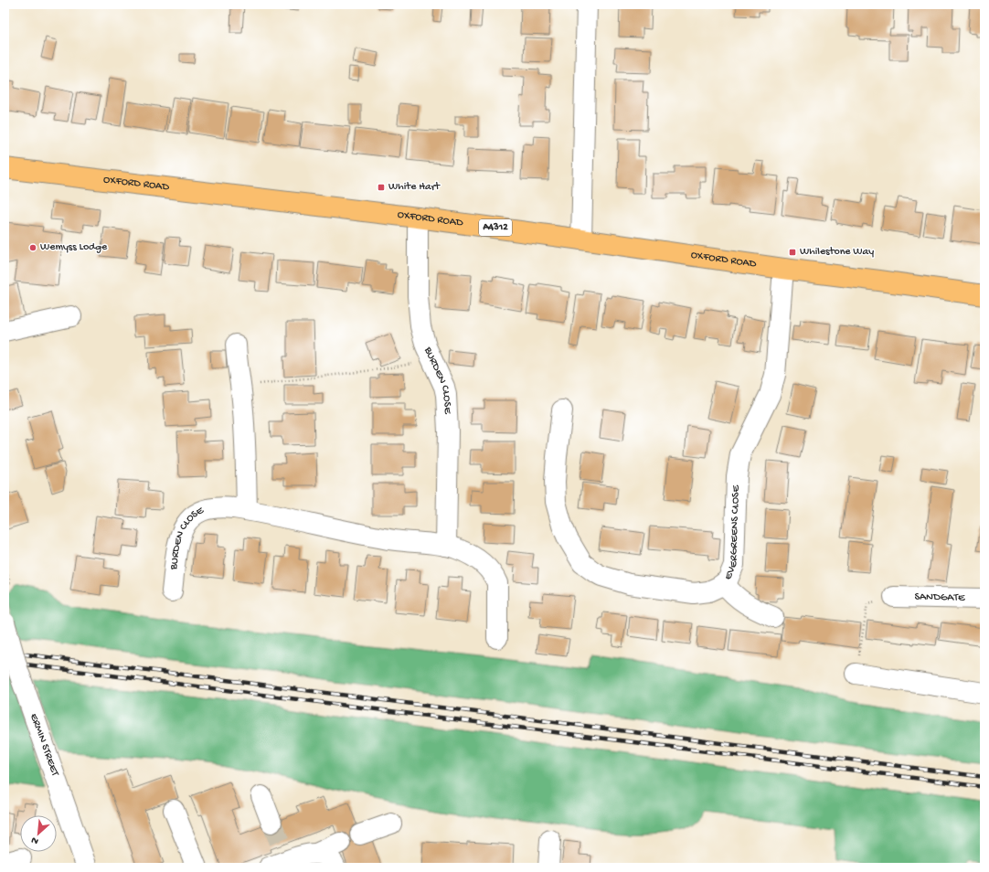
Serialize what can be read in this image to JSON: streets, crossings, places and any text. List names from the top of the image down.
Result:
{
  "streets": {
    "main road": ["OXFORD ROAD", "A4312"],
    "street": [
      "BURDEN CLOSE",
      "EVERGREENS CLOSE",
      "SANDGATE",
      "ERMIN STREET"
    ]
  },
  "crossings": [
    ["OXFORD ROAD", "BURDEN CLOSE"],
    ["OXFORD ROAD", "EVERGREENS CLOSE"]
  ],
  "places": {
    "transit": ["White Hart", "Whilestone Way"],
    "other": ["Wemyss Lodge"]
  },
  "north": "bottom left"
}
